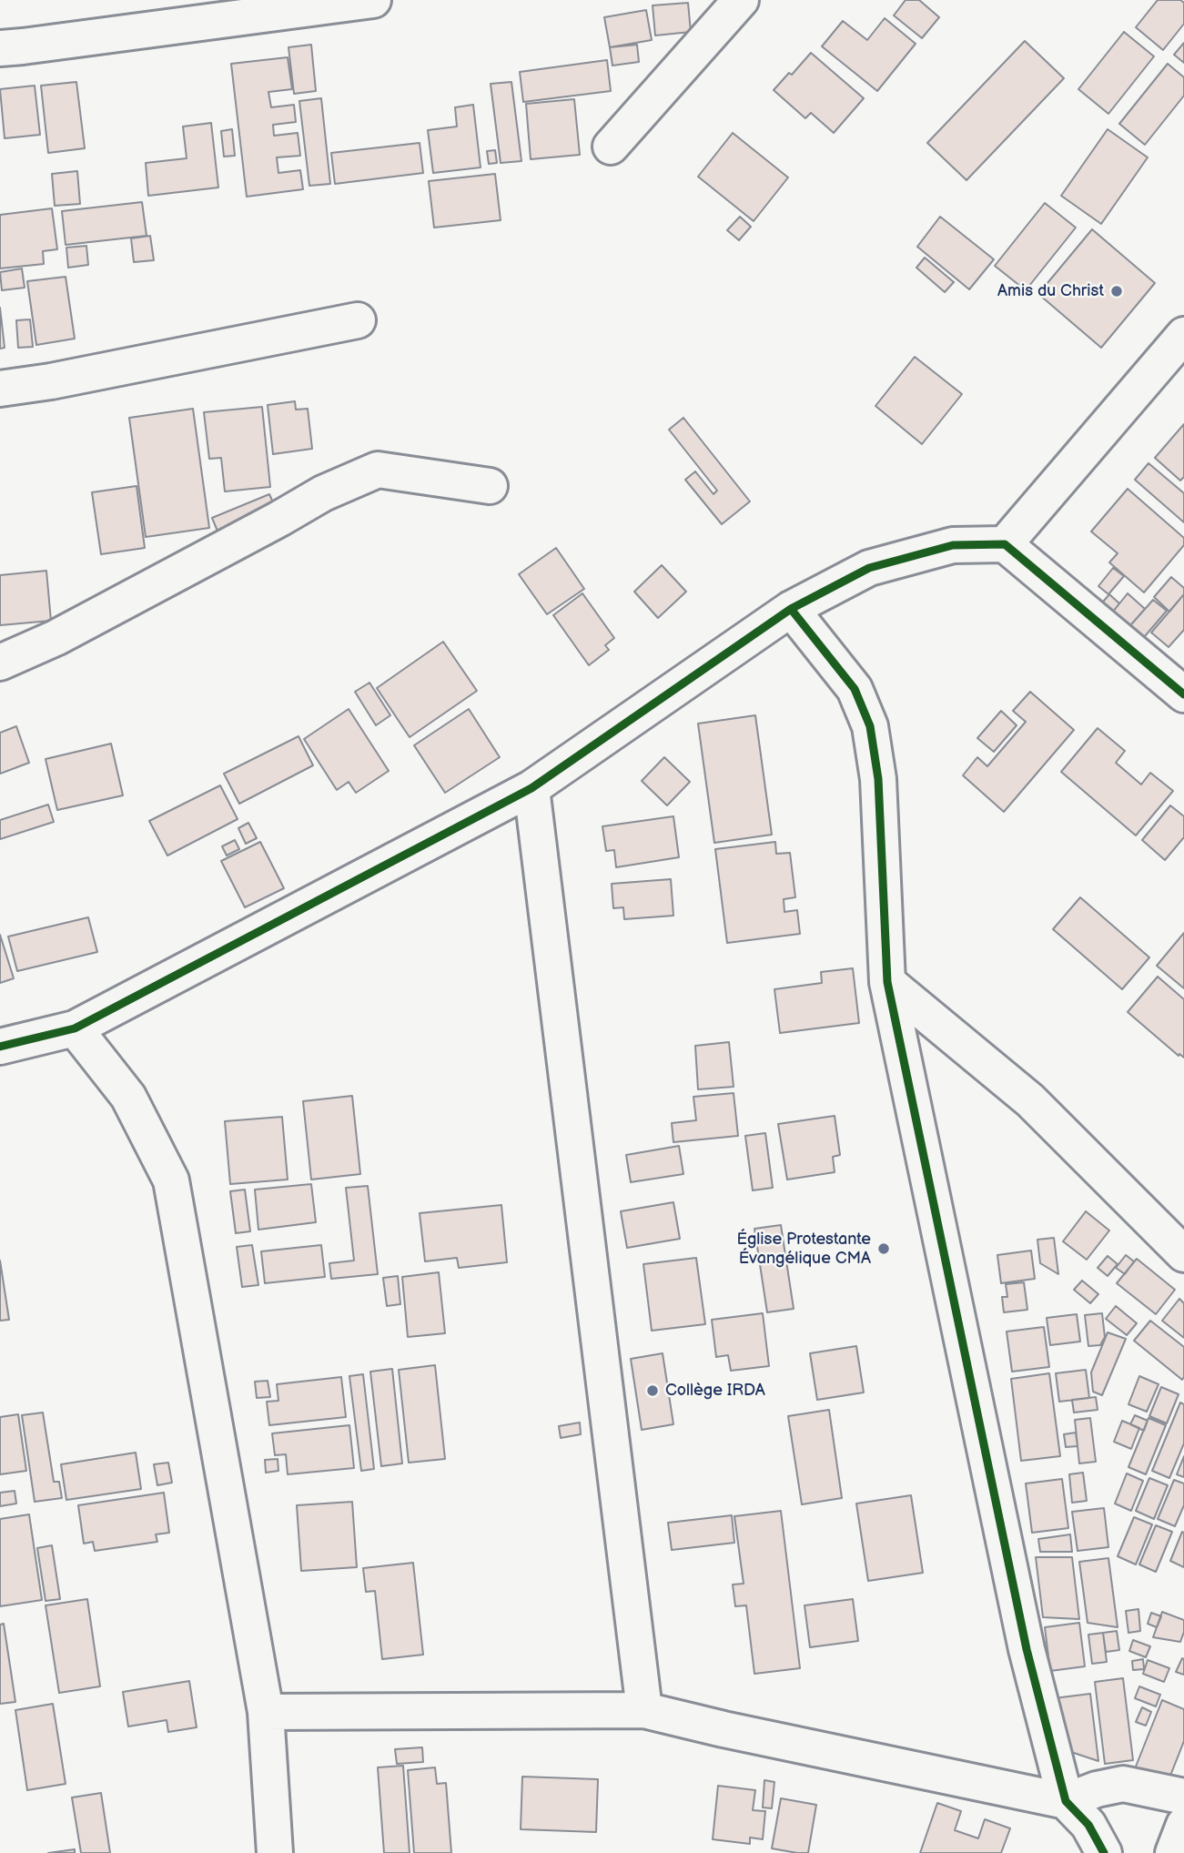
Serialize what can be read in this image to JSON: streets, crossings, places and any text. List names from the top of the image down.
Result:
{
  "places": ["Amis du Christ", "Église Protestante Évangélique CMA", "Collège IRDA"]
}
